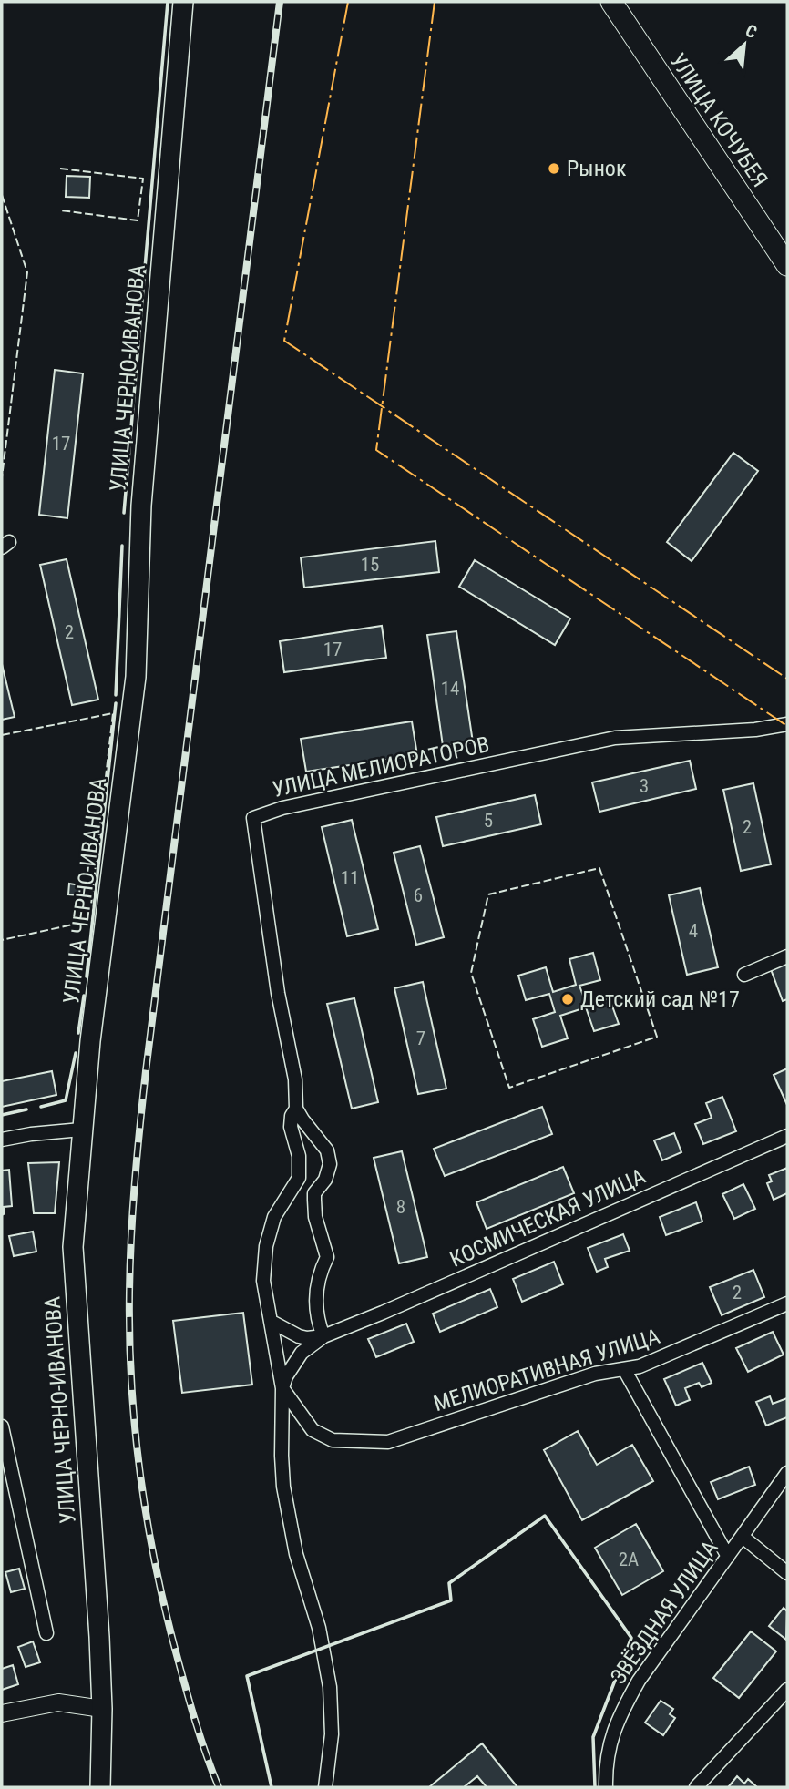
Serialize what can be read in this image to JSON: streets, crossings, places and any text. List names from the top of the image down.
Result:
{
  "streets": {
    "main road": ["УЛИЦА КОЧУБЕЯ", "УЛИЦА ЧЕРНО-ИВАНОВА"],
    "street": [
      "УЛИЦА МЕЛИОРАТОРОВ",
      "КОСМИЧЕСКАЯ УЛИЦА",
      "МЕЛИОРАТИВНАЯ УЛИЦА",
      "ЗВЁЗДНАЯ УЛИЦА"
    ]
  },
  "places": ["Рынок", "Детский сад №17"],
  "house_numbers": [
    "17",
    "15",
    "2",
    "17",
    "14",
    "3",
    "5",
    "2",
    "11",
    "6",
    "4",
    "7",
    "8",
    "2",
    "2А"
  ],
  "north": "top right"
}
